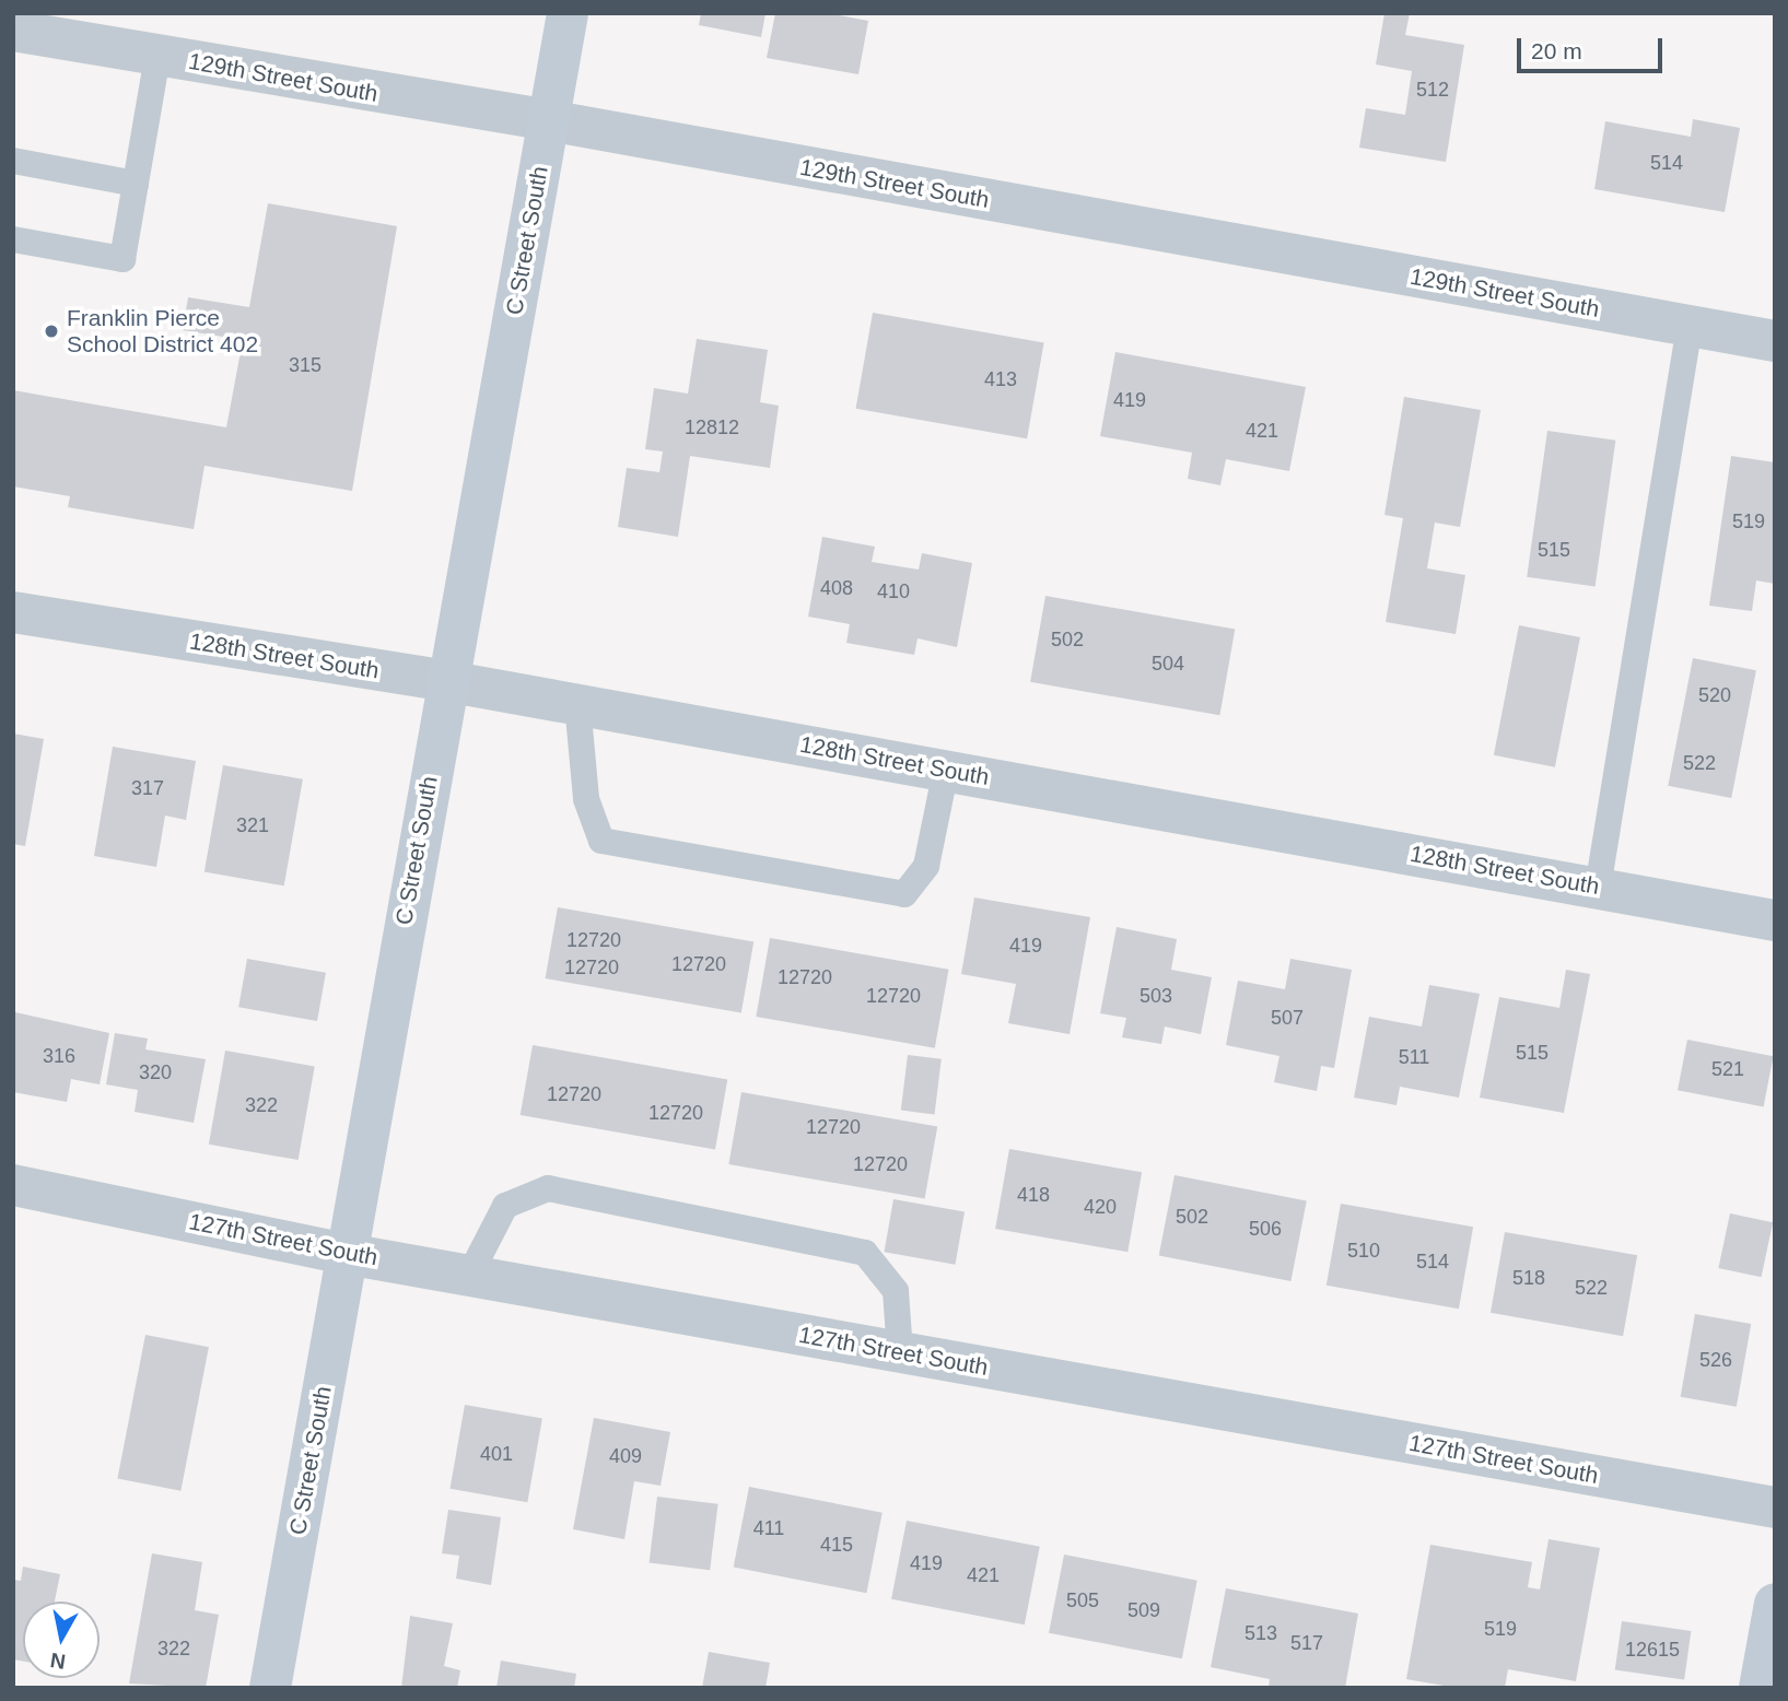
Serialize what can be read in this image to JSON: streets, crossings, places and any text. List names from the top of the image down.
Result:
{
  "streets": {
    "street": [
      "129th Street South",
      "C Street South",
      "128th Street South",
      "127th Street South"
    ]
  },
  "crossings": [
    ["129th Street South", "C Street South"],
    ["C Street South", "128th Street South"],
    ["C Street South", "127th Street South"]
  ],
  "places": ["Franklin Pierce School District 402"],
  "house_numbers": [
    "512",
    "514",
    "315",
    "413",
    "419",
    "12812",
    "421",
    "519",
    "515",
    "408",
    "410",
    "502",
    "504",
    "520",
    "522",
    "317",
    "321",
    "12720",
    "419",
    "12720",
    "12720",
    "12720",
    "12720",
    "503",
    "507",
    "515",
    "316",
    "511",
    "521",
    "320",
    "12720",
    "322",
    "12720",
    "12720",
    "12720",
    "418",
    "420",
    "502",
    "506",
    "510",
    "514",
    "518",
    "522",
    "526",
    "401",
    "409",
    "411",
    "415",
    "419",
    "421",
    "505",
    "509",
    "519",
    "513",
    "517",
    "322",
    "12615"
  ],
  "scale_bar": "20 m",
  "north": "bottom"
}
